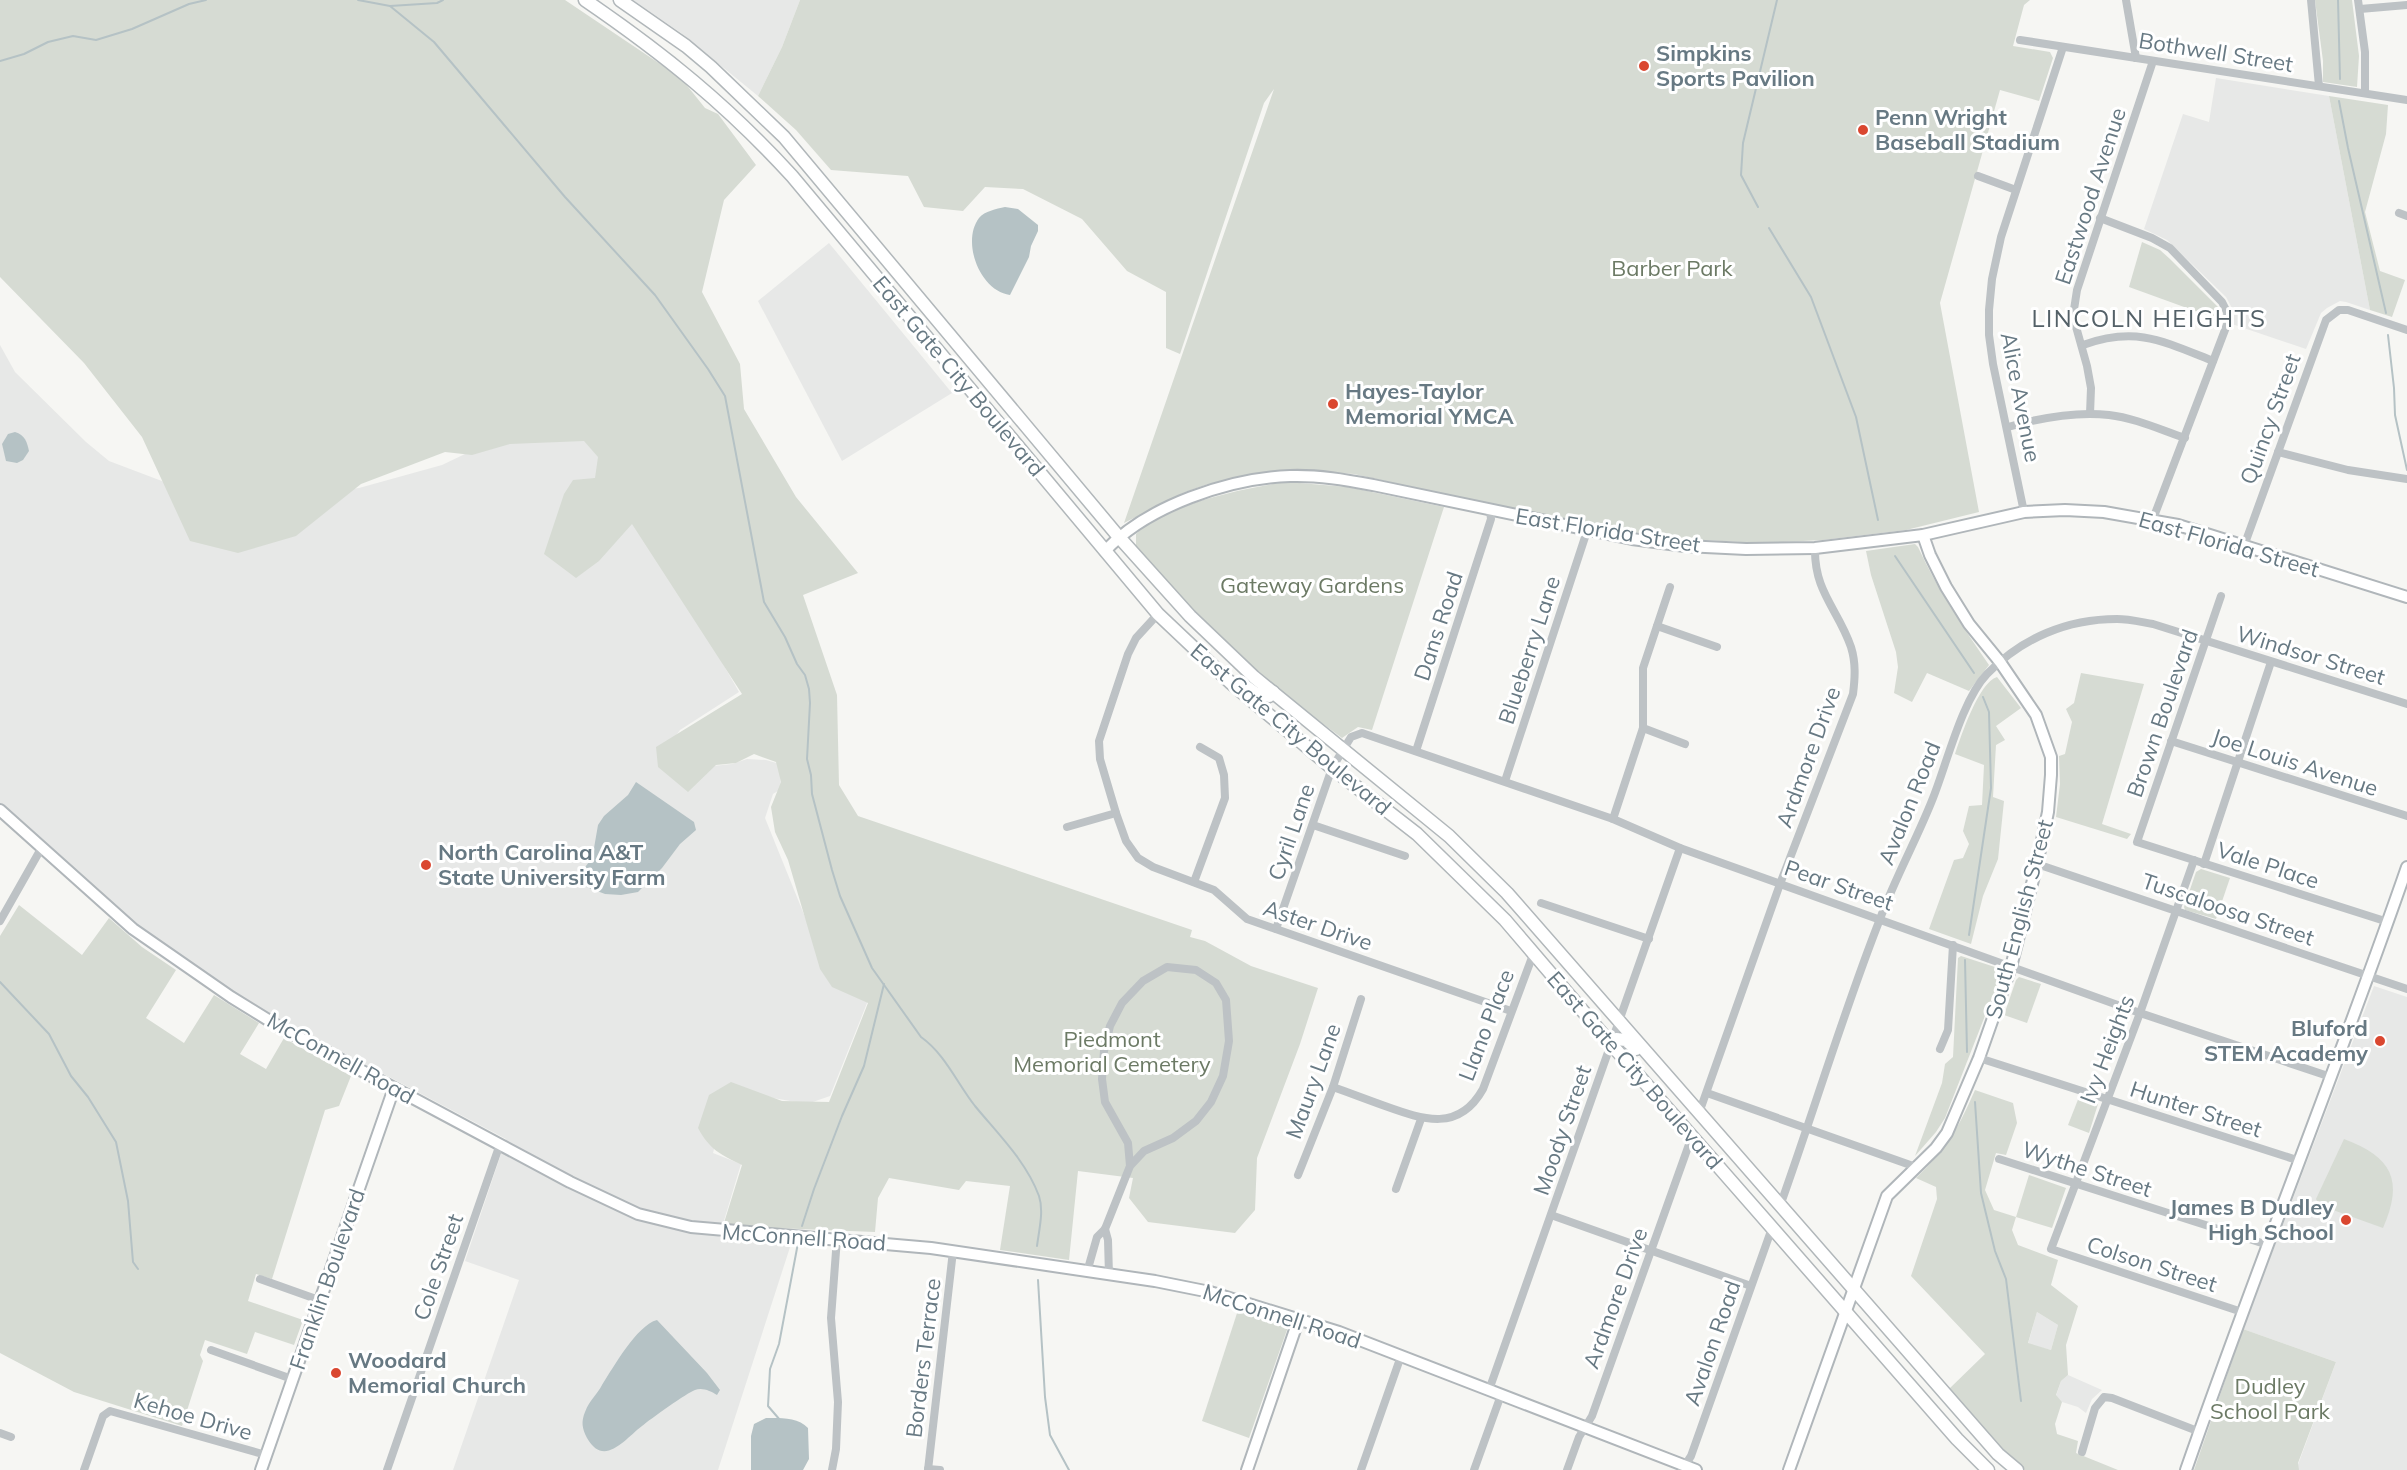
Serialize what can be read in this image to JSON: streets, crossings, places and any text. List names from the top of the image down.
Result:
{
  "streets": {
    "main road": ["East Gate City Boulevard"],
    "street": [
      "Bothwell Street",
      "Eastwood Avenue",
      "Alice Avenue",
      "Quincy Street",
      "East Florida Street",
      "Dans Road",
      "Blueberry Lane",
      "Windsor Street",
      "Brown Boulevard",
      "Ardmore Drive",
      "Joe Louis Avenue",
      "Avalon Road",
      "Cyril Lane",
      "Vale Place",
      "Pear Street",
      "Tuscaloosa Street",
      "South English Street",
      "Aster Drive",
      "Llano Place",
      "Ivy Heights",
      "McConnell Road",
      "Maury Lane",
      "Hunter Street",
      "Moody Street",
      "Wythe Street",
      "Colson Street",
      "Cole Street",
      "Franklin Boulevard",
      "Borders Terrace",
      "Kehoe Drive"
    ]
  },
  "crossings": [
    ["Bothwell Street", "Eastwood Avenue"],
    ["Bothwell Street", "Alice Avenue"],
    ["East Gate City Boulevard", "East Florida Street"],
    ["East Gate City Boulevard", "Ardmore Drive"],
    ["East Gate City Boulevard", "Avalon Road"],
    ["East Gate City Boulevard", "Cyril Lane"],
    ["East Gate City Boulevard", "Pear Street"],
    ["East Gate City Boulevard", "South English Street"],
    ["East Gate City Boulevard", "Aster Drive"],
    ["East Gate City Boulevard", "Llano Place"],
    ["East Gate City Boulevard", "Moody Street"],
    ["Alice Avenue", "East Florida Street"],
    ["Quincy Street", "East Florida Street"],
    ["East Florida Street", "Dans Road"],
    ["East Florida Street", "Blueberry Lane"],
    ["East Florida Street", "Ardmore Drive"],
    ["East Florida Street", "South English Street"],
    ["Dans Road", "Pear Street"],
    ["Blueberry Lane", "Pear Street"],
    ["Windsor Street", "Brown Boulevard"],
    ["Windsor Street", "Avalon Road"],
    ["Brown Boulevard", "Joe Louis Avenue"],
    ["Brown Boulevard", "Avalon Road"],
    ["Brown Boulevard", "Vale Place"],
    ["Ardmore Drive", "Pear Street"],
    ["Ardmore Drive", "McConnell Road"],
    ["Avalon Road", "Pear Street"],
    ["Avalon Road", "South English Street"],
    ["Avalon Road", "McConnell Road"],
    ["Cyril Lane", "Pear Street"],
    ["Cyril Lane", "Aster Drive"],
    ["Vale Place", "Ivy Heights"],
    ["Pear Street", "South English Street"],
    ["Pear Street", "Ivy Heights"],
    ["Pear Street", "Moody Street"],
    ["Tuscaloosa Street", "South English Street"],
    ["Tuscaloosa Street", "Ivy Heights"],
    ["South English Street", "Hunter Street"],
    ["Aster Drive", "Llano Place"],
    ["Llano Place", "Maury Lane"],
    ["Ivy Heights", "Hunter Street"],
    ["Ivy Heights", "Wythe Street"],
    ["Ivy Heights", "Colson Street"],
    ["McConnell Road", "Moody Street"],
    ["McConnell Road", "Cole Street"],
    ["McConnell Road", "Franklin Boulevard"],
    ["McConnell Road", "Borders Terrace"],
    ["Franklin Boulevard", "Kehoe Drive"]
  ],
  "districts": ["LINCOLN HEIGHTS"],
  "parks": [
    "Barber Park",
    "Gateway Gardens",
    "Piedmont Memorial Cemetery",
    "Dudley School Park"
  ],
  "places": [
    "Simpkins Sports Pavilion",
    "Penn Wright Baseball Stadium",
    "Hayes-Taylor Memorial YMCA",
    "North Carolina A&T State University Farm",
    "Bluford STEM Academy",
    "James B Dudley High School",
    "Woodard Memorial Church"
  ]
}
